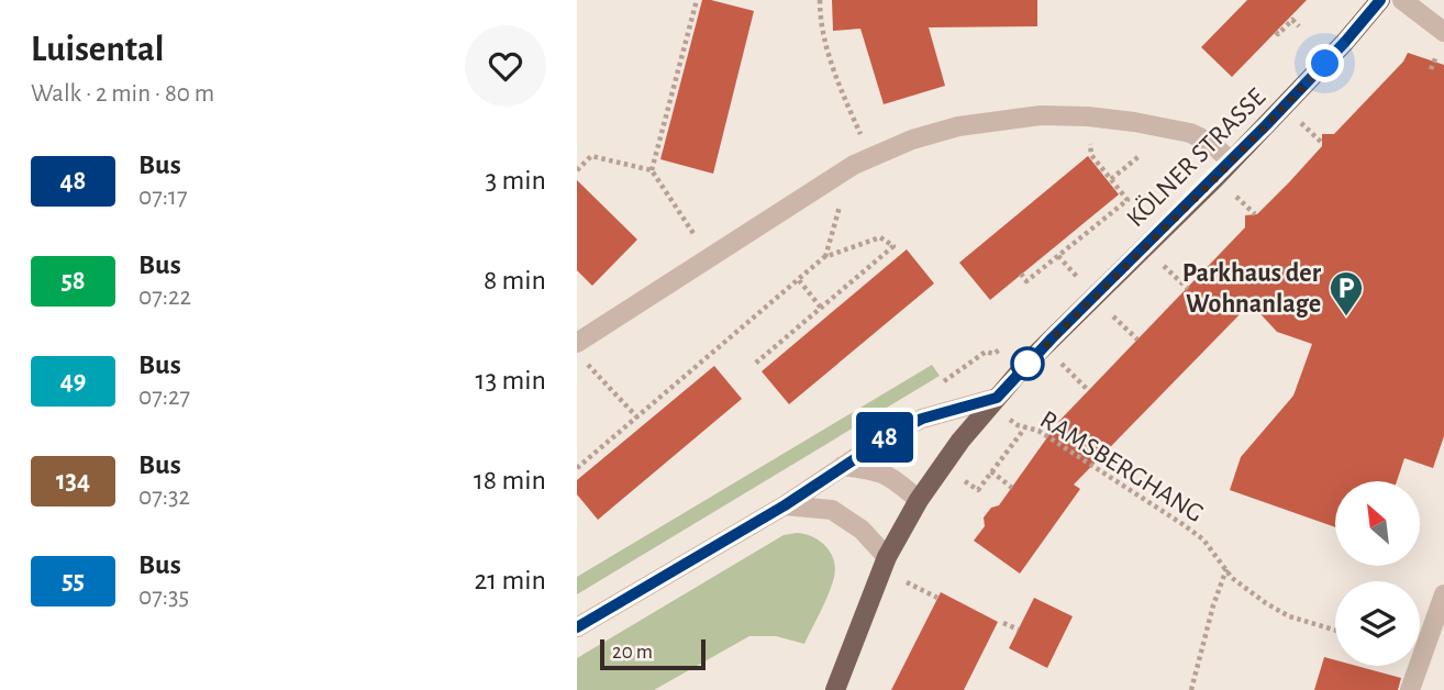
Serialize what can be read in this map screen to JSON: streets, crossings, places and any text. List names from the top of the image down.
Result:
{
  "streets": {
    "main road": ["KÖLNER STRASSE"],
    "path": ["RAMSBERGHANG"]
  },
  "crossings": [
    ["KÖLNER STRASSE", "RAMSBERGHANG"]
  ],
  "places": {
    "parking": ["Parkhaus der Wohnanlage"]
  },
  "lines": ["bus line 48"],
  "scale_bar": "20 m",
  "north": "top left",
  "page": {
    "heading": ["Luisental", "Walk · 2 min · 80 m"],
    "on_map": "48",
    "list": [
      {
        "mark": "48",
        "name": "Bus",
        "note": "07:17",
        "value": "3 min"
      },
      {
        "mark": "58",
        "name": "Bus",
        "note": "07:22",
        "value": "8 min"
      },
      {
        "mark": "49",
        "name": "Bus",
        "note": "07:27",
        "value": "13 min"
      },
      {
        "mark": "134",
        "name": "Bus",
        "note": "07:32",
        "value": "18 min"
      },
      {
        "mark": "55",
        "name": "Bus",
        "note": "07:35",
        "value": "21 min"
      }
    ],
    "scale": "20 m"
  }
}
